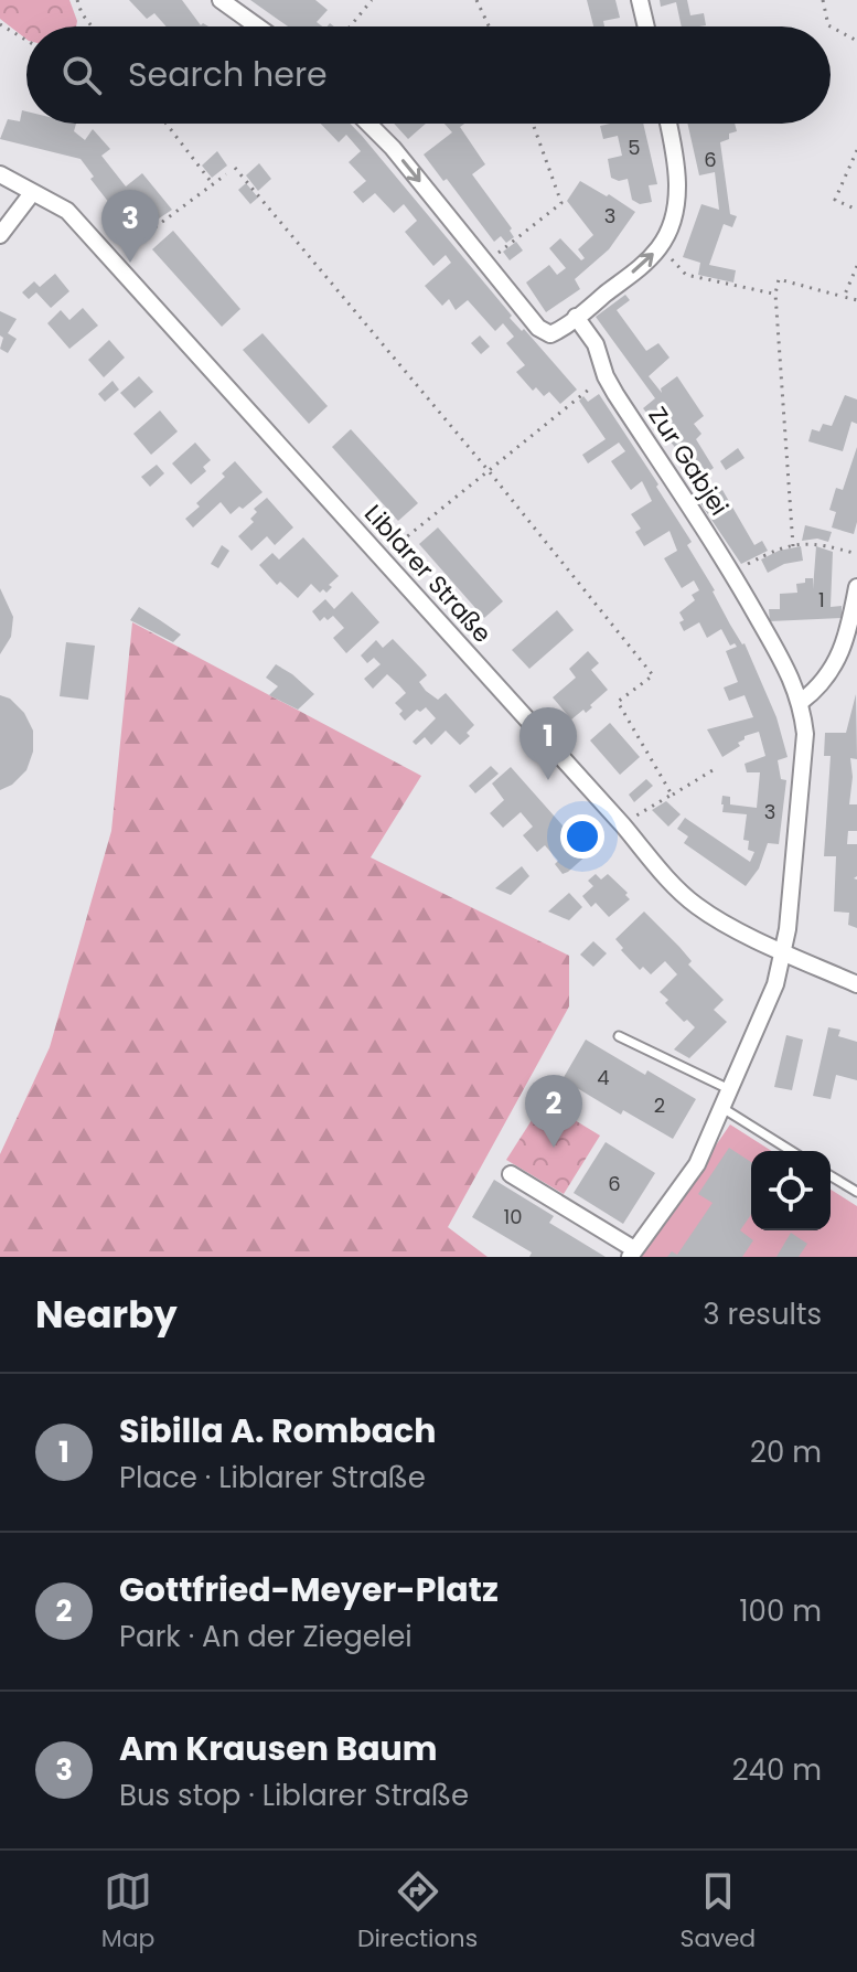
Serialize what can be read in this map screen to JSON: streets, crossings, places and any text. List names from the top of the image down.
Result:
{
  "streets": {
    "street": ["Zur Gabjei", "Liblarer Straße"]
  },
  "crossings": [
    ["Zur Gabjei", "Liblarer Straße"]
  ],
  "house_numbers": [
    "5",
    "6",
    "3",
    "1",
    "3",
    "4",
    "2",
    "6",
    "10"
  ],
  "page": {
    "search": "Search here",
    "pins": ["3", "1", "2"],
    "heading": ["Nearby", "3 results"],
    "list": [
      {
        "mark": "1",
        "name": "Sibilla A. Rombach",
        "note": "Place · Liblarer Straße",
        "value": "20 m"
      },
      {
        "mark": "2",
        "name": "Gottfried-Meyer-Platz",
        "note": "Park · An der Ziegelei",
        "value": "100 m"
      },
      {
        "mark": "3",
        "name": "Am Krausen Baum",
        "note": "Bus stop · Liblarer Straße",
        "value": "240 m"
      }
    ],
    "nav": ["Map", "Directions", "Saved"]
  }
}
